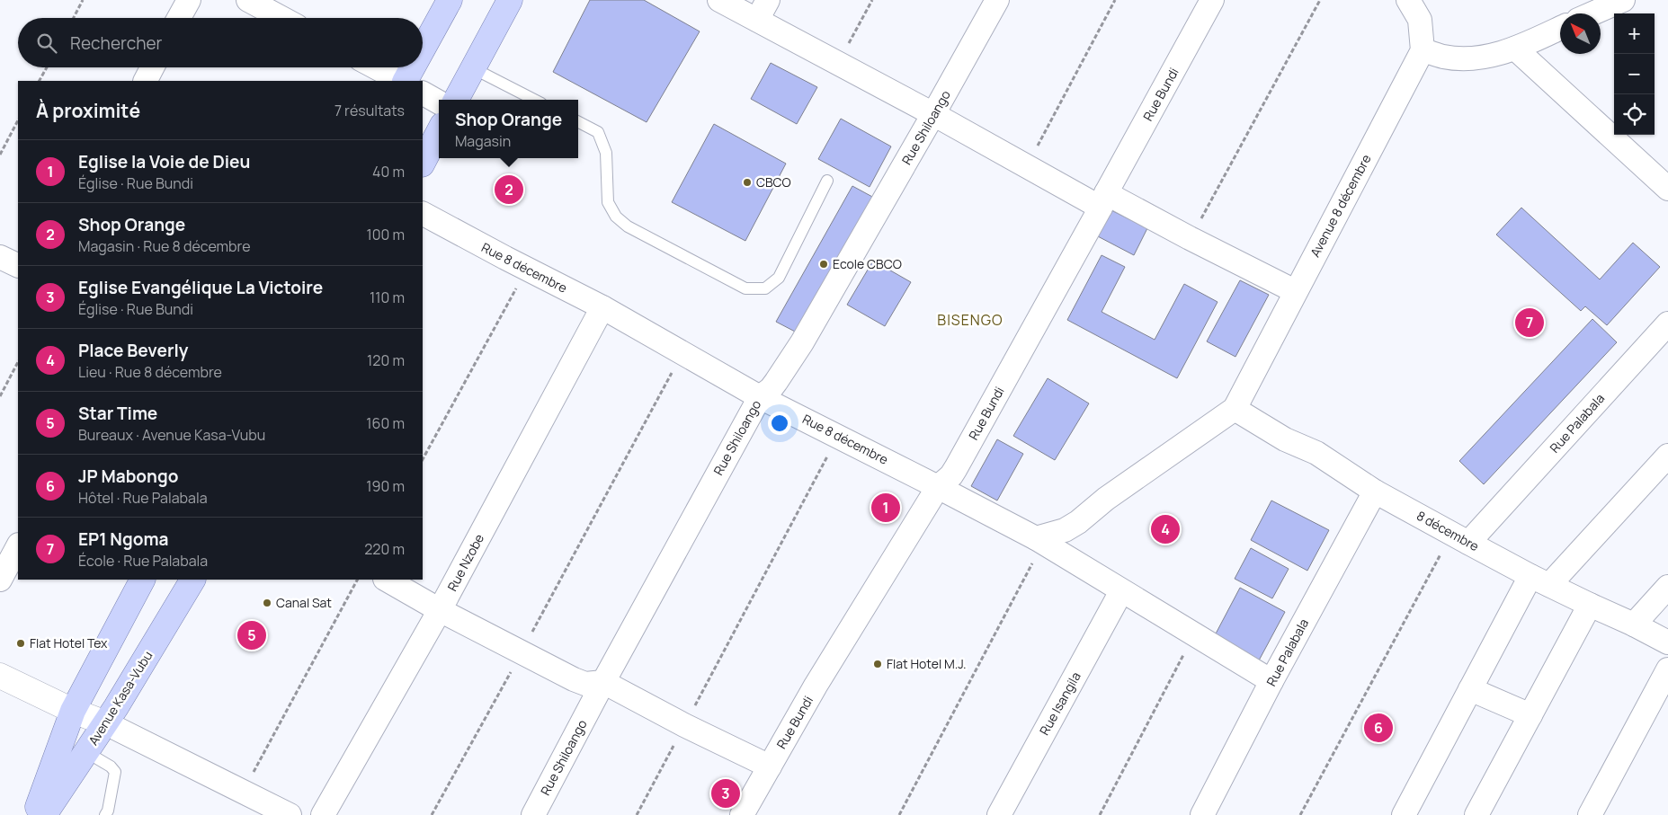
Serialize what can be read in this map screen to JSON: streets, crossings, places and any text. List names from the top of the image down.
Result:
{
  "streets": {
    "main road": ["Avenue Kasa-Vubu"],
    "street": [
      "Rue Bundi",
      "Rue Shiloango",
      "Avenue 8 décembre",
      "Rue 8 décembre",
      "Rue Palabala",
      "8 décembre",
      "Rue Nzobe",
      "Rue Isangila"
    ]
  },
  "crossings": [
    ["Rue Bundi", "Rue 8 décembre"],
    ["Rue Shiloango", "Rue 8 décembre"],
    ["Avenue 8 décembre", "8 décembre"],
    ["Rue 8 décembre", "Rue Palabala"],
    ["Rue 8 décembre", "Rue Nzobe"],
    ["Rue 8 décembre", "Rue Isangila"],
    ["Rue Palabala", "8 décembre"]
  ],
  "districts": ["BISENGO"],
  "places": [
    "CBCO",
    "Ecole CBCO",
    "Canal Sat",
    "Flat Hotel Tex",
    "Flat Hotel M.J."
  ],
  "north": "top left",
  "page": {
    "map_buttons": ["+", "−"],
    "search": "Rechercher",
    "heading": ["À proximité", "7 résultats"],
    "popup": ["Shop Orange", "Magasin"],
    "list": [
      {
        "mark": "1",
        "name": "Eglise la Voie de Dieu",
        "note": "Église · Rue Bundi",
        "value": "40 m"
      },
      {
        "mark": "2",
        "name": "Shop Orange",
        "note": "Magasin · Rue 8 décembre",
        "value": "100 m"
      },
      {
        "mark": "3",
        "name": "Eglise Evangélique La Victoire",
        "note": "Église · Rue Bundi",
        "value": "110 m"
      },
      {
        "mark": "4",
        "name": "Place Beverly",
        "note": "Lieu · Rue 8 décembre",
        "value": "120 m"
      },
      {
        "mark": "5",
        "name": "Star Time",
        "note": "Bureaux · Avenue Kasa-Vubu",
        "value": "160 m"
      },
      {
        "mark": "6",
        "name": "JP Mabongo",
        "note": "Hôtel · Rue Palabala",
        "value": "190 m"
      },
      {
        "mark": "7",
        "name": "EP1 Ngoma",
        "note": "École · Rue Palabala",
        "value": "220 m"
      }
    ],
    "pins": [
      "2",
      "7",
      "1",
      "4",
      "5",
      "6",
      "3"
    ]
  }
}
